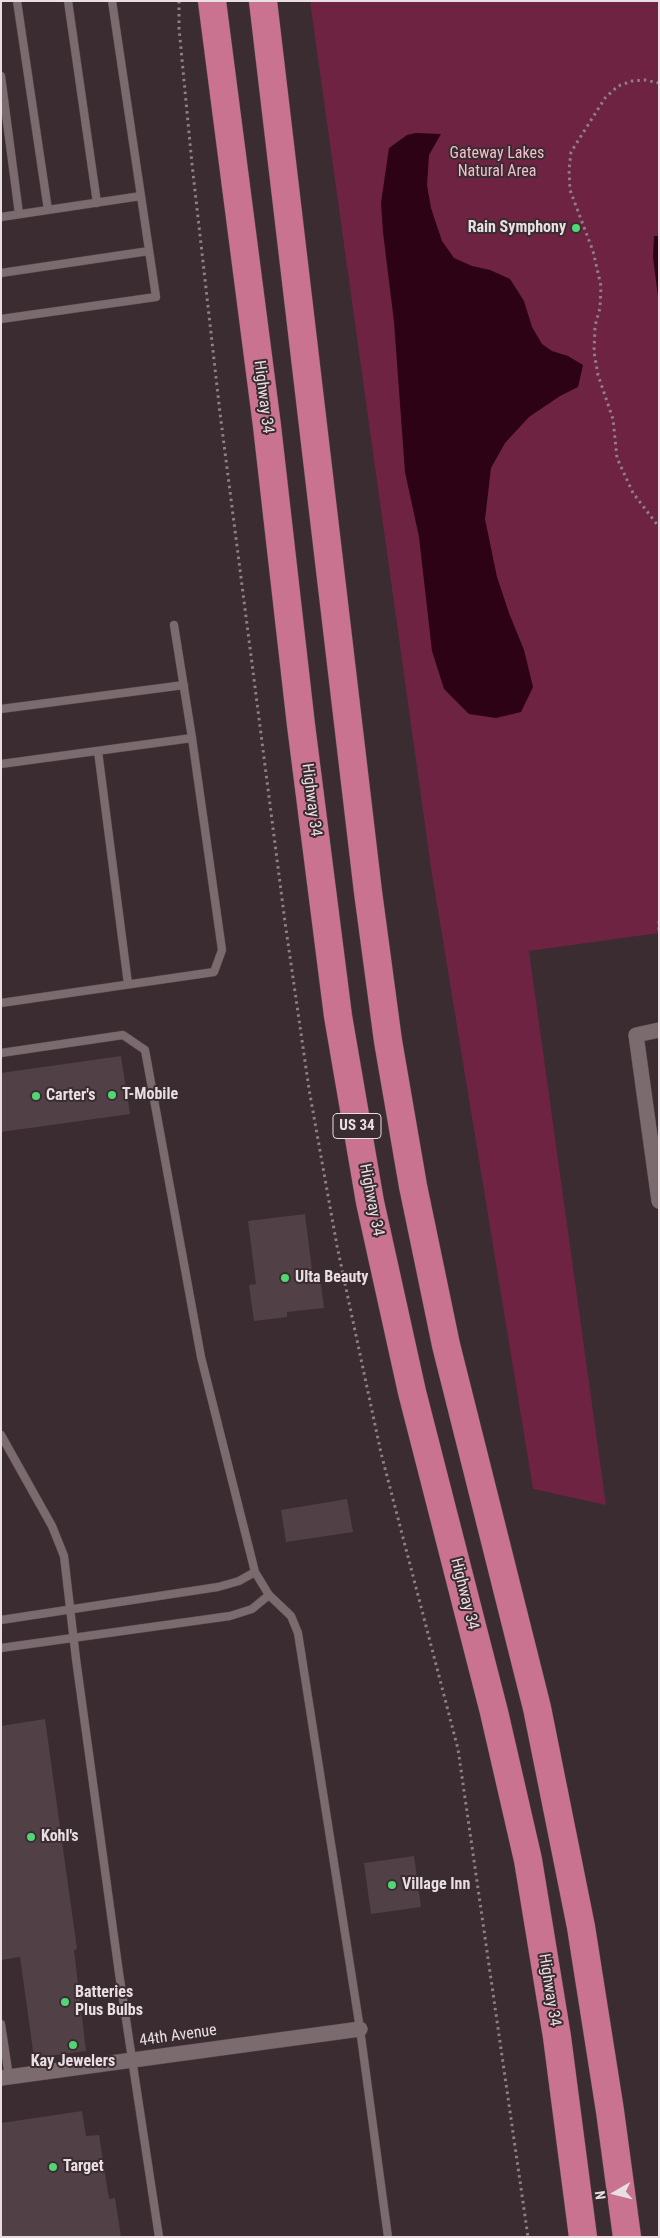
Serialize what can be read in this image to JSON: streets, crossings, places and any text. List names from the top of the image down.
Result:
{
  "streets": {
    "highway": ["Highway 34", "US 34"],
    "street": ["44th Avenue"]
  },
  "parks": ["Gateway Lakes Natural Area"],
  "places": [
    "Rain Symphony",
    "T-Mobile",
    "Carter's",
    "Ulta Beauty",
    "Kohl's",
    "Village Inn",
    "Batteries Plus Bulbs",
    "Kay Jewelers",
    "Target"
  ],
  "north": "left"
}
